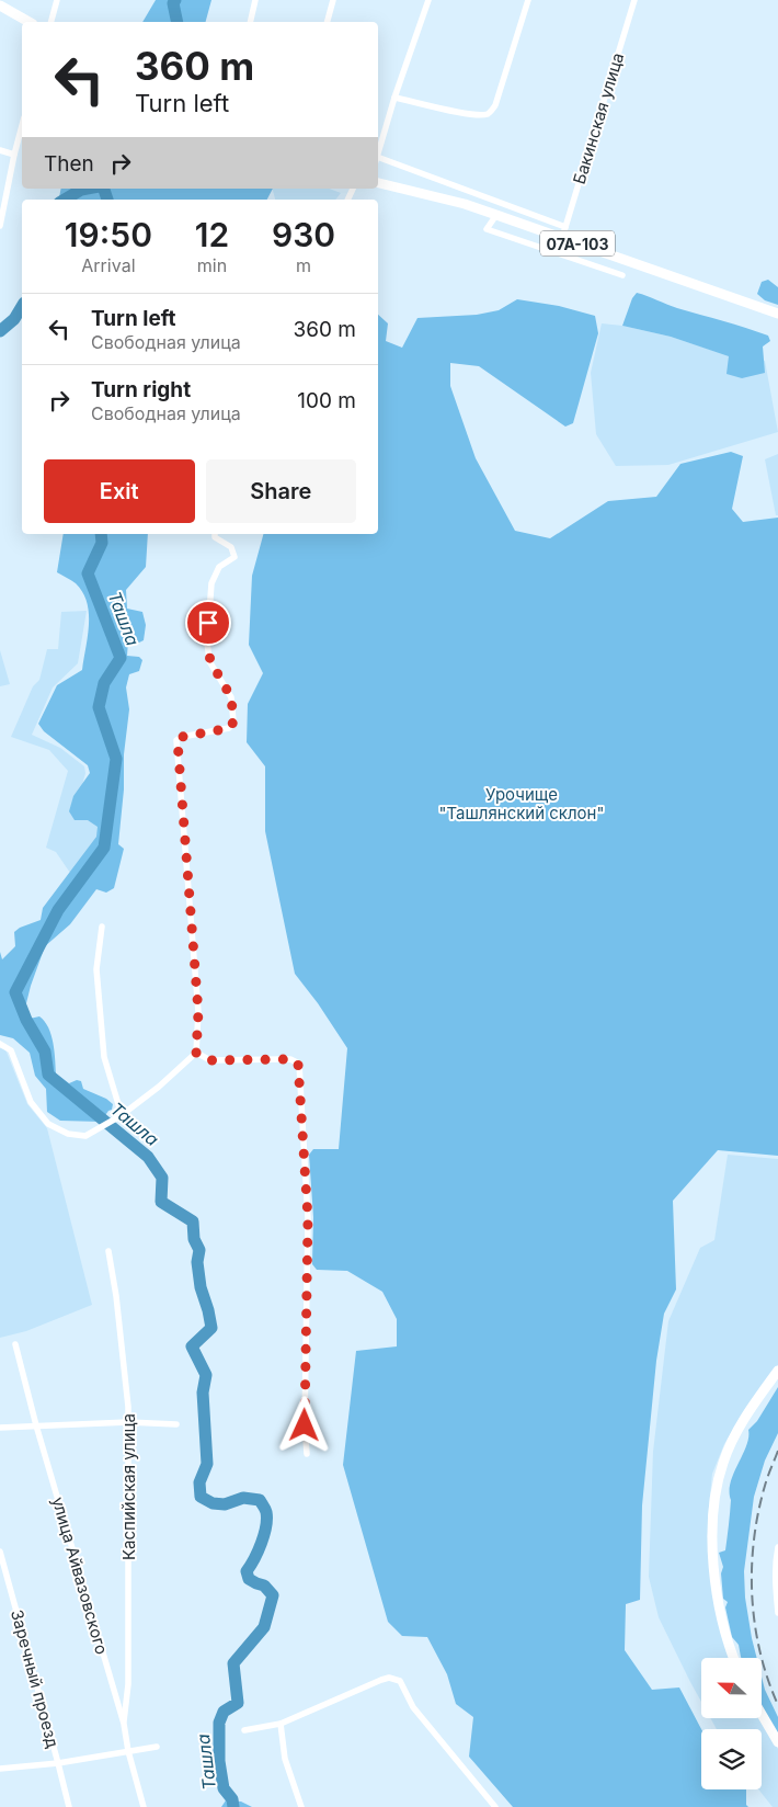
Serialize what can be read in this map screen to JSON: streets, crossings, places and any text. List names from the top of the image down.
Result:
{
  "streets": {
    "main road": ["07А-103"],
    "street": [
      "Бакинская улица",
      "Каспийская улица",
      "улица Айвазовского",
      "Заречный проезд"
    ]
  },
  "crossings": [
    ["Бакинская улица", "07А-103"],
    ["Каспийская улица", "улица Айвазовского"]
  ],
  "water": ["Ташла"],
  "parks": ["Урочище \"Ташлянский склон\""],
  "north": "left",
  "page": {
    "turn": ["360 m", "Turn left"],
    "then": "Then",
    "eta": [
      "19:50",
      "Arrival",
      "12",
      "min",
      "930",
      "m"
    ],
    "list": [
      {
        "name": "Turn left",
        "note": "Свободная улица",
        "value": "360 m"
      },
      {
        "name": "Turn right",
        "note": "Свободная улица",
        "value": "100 m"
      }
    ],
    "buttons": ["Exit", "Share"]
  }
}
